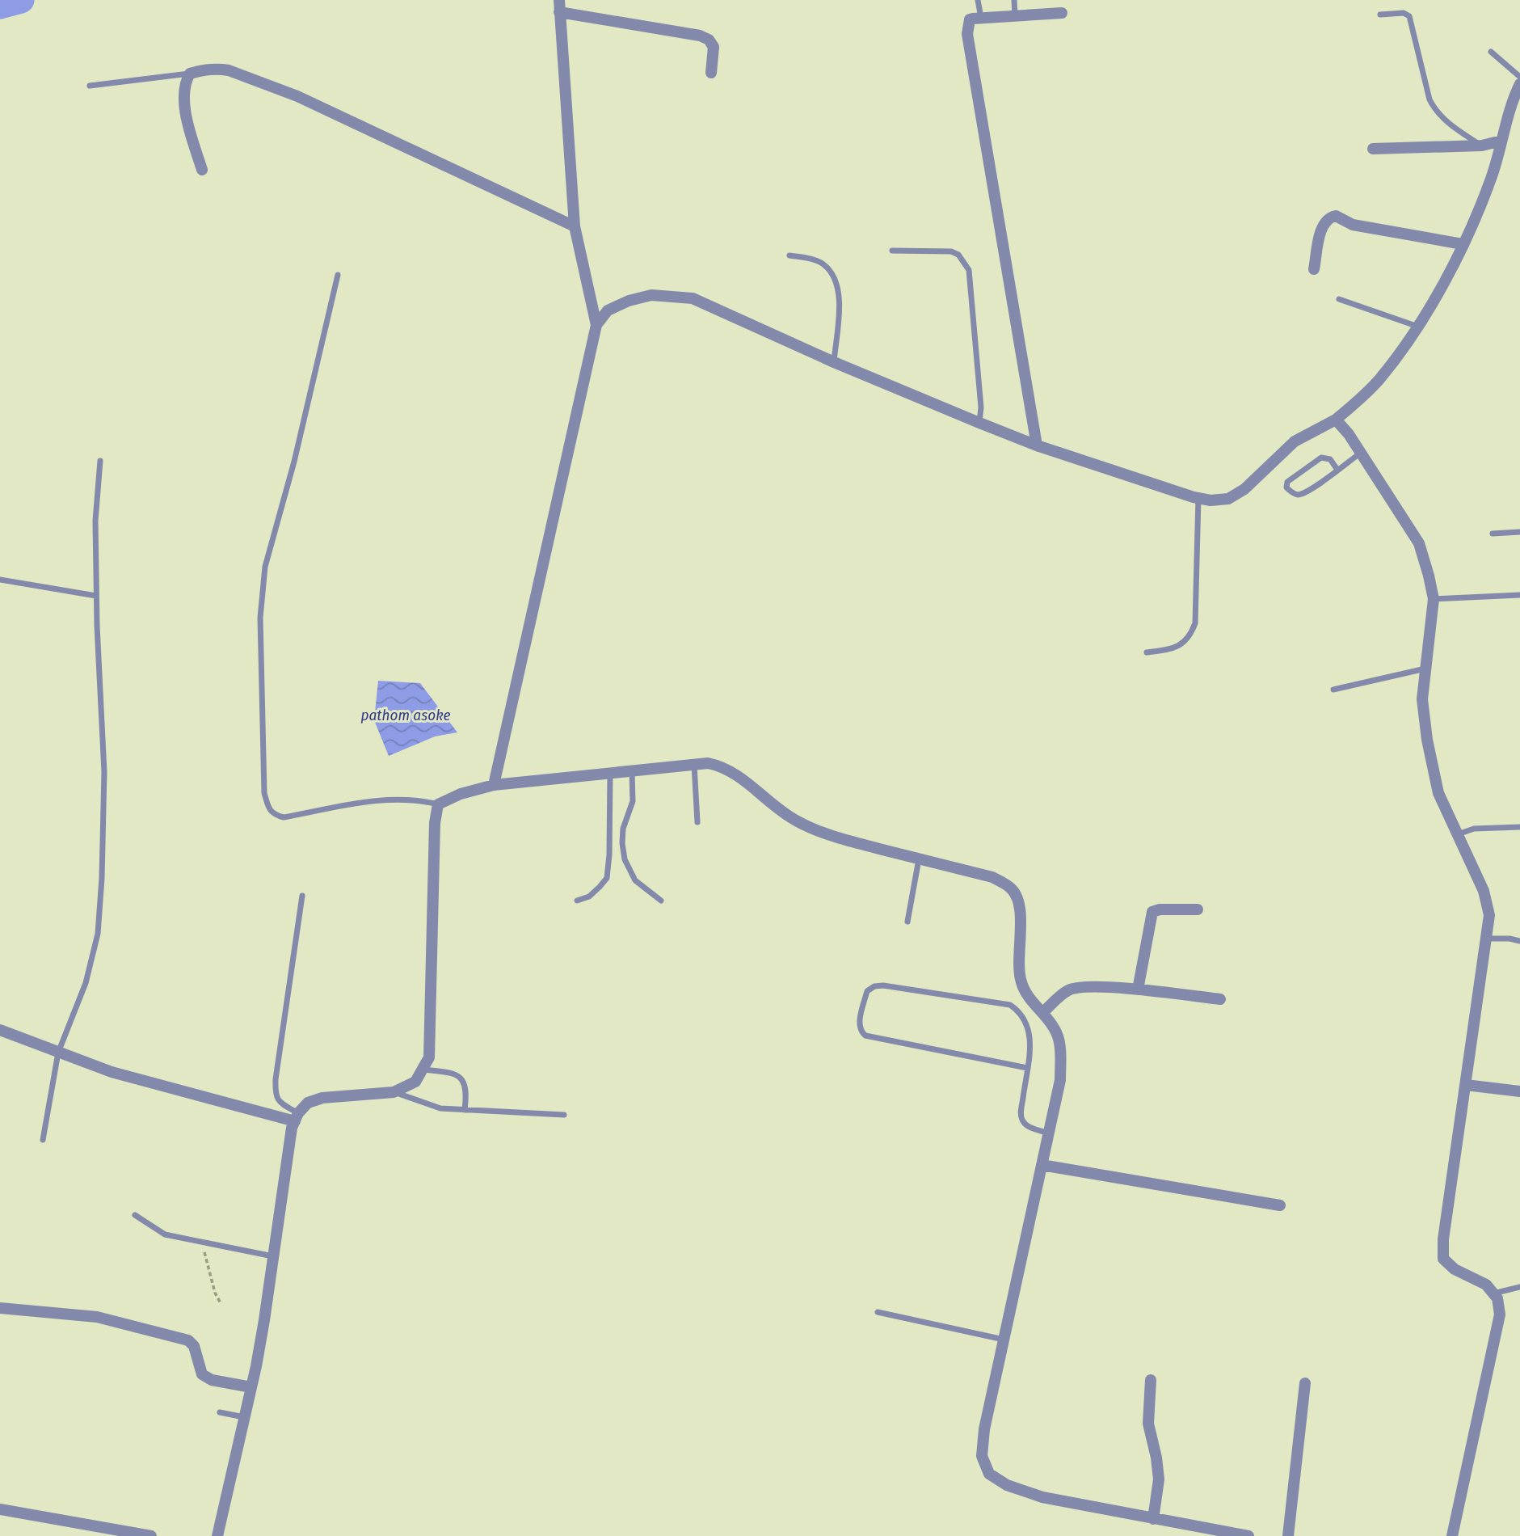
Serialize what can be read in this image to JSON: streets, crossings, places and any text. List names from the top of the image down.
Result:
{
  "water": ["pathom asoke"]
}
